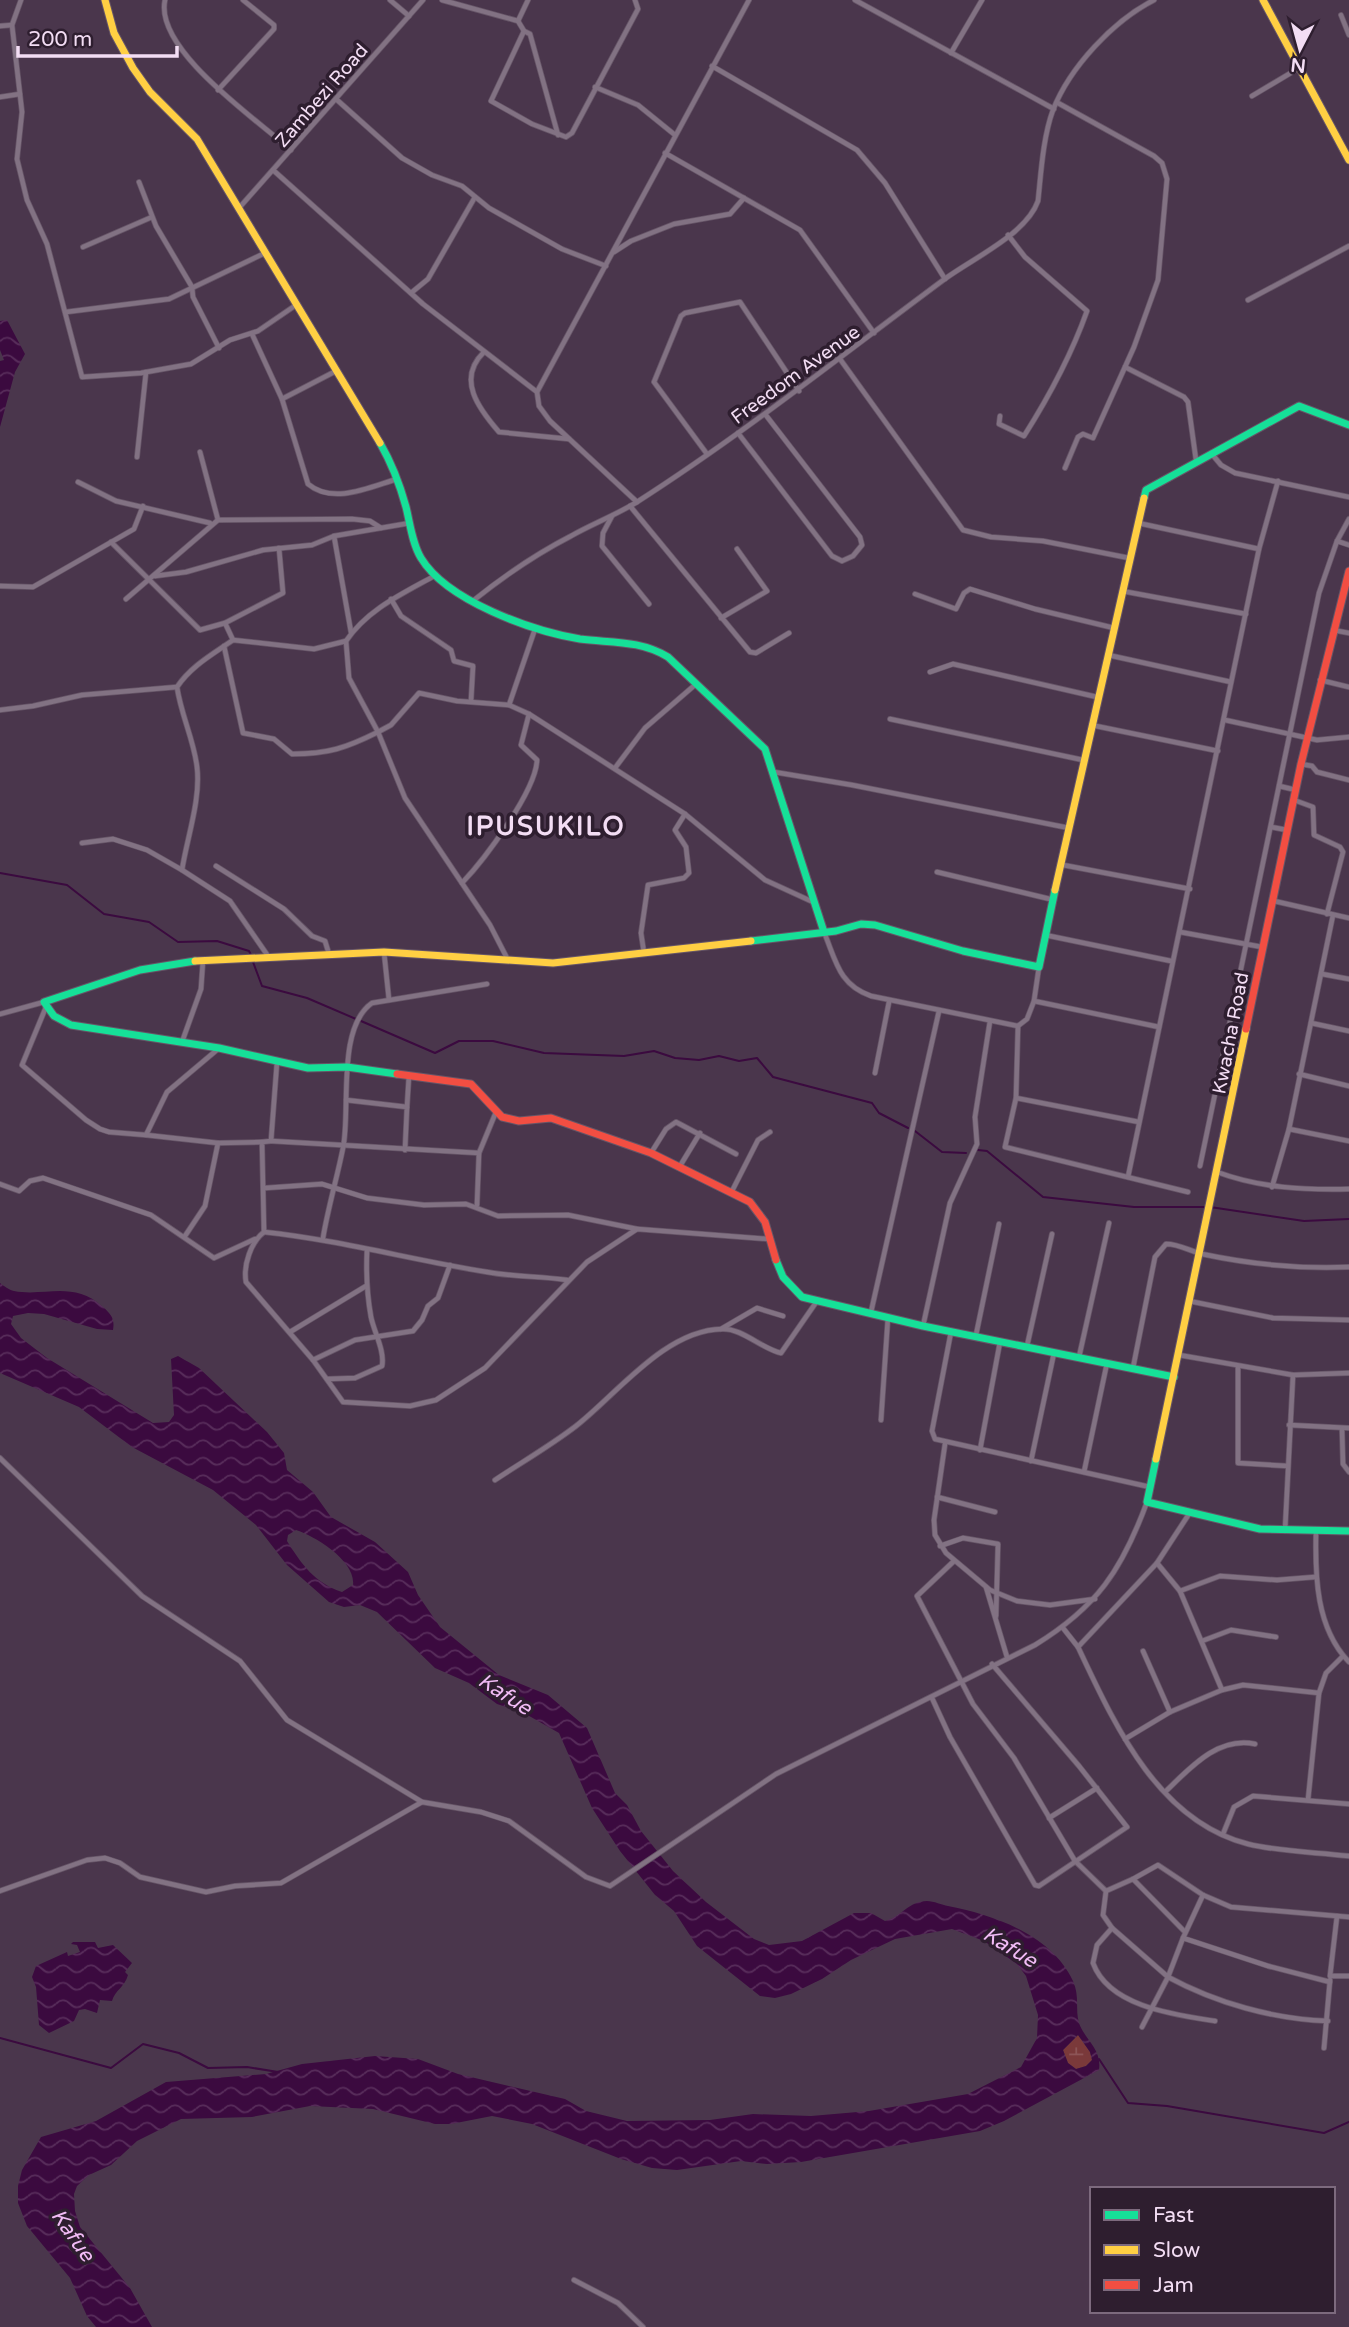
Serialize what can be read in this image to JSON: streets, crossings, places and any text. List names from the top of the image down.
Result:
{
  "streets": {
    "street": ["Zambezi Road", "Freedom Avenue", "Kwacha Road"]
  },
  "districts": ["IPUSUKILO"],
  "water": ["Kafue"],
  "legend": ["Fast", "Slow", "Jam"],
  "scale_bar": "200 m",
  "north": "bottom"
}
